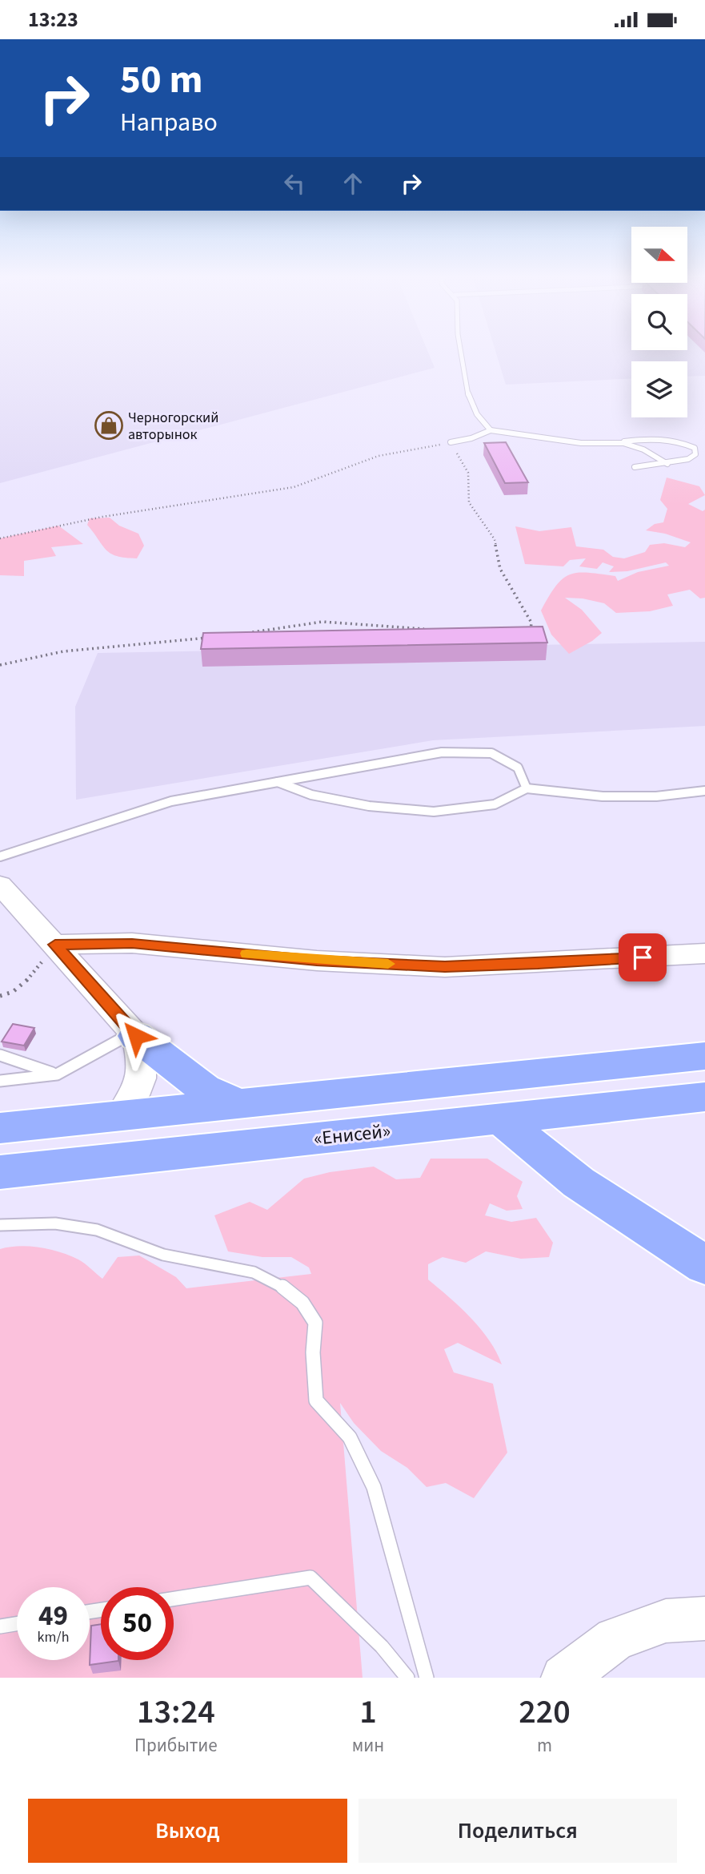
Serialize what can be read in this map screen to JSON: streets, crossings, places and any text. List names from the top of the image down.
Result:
{
  "streets": {
    "highway": ["«Енисей»"]
  },
  "places": {
    "shop": ["Черногорский авторынок"]
  },
  "north": "right",
  "page": {
    "status": "13:23",
    "turn": ["50 m", "Направо"],
    "speed": "49 km/h",
    "limit": "50",
    "eta": [
      "13:24",
      "Прибытие",
      "1",
      "мин",
      "220",
      "m"
    ],
    "buttons": ["Выход", "Поделиться"]
  }
}
